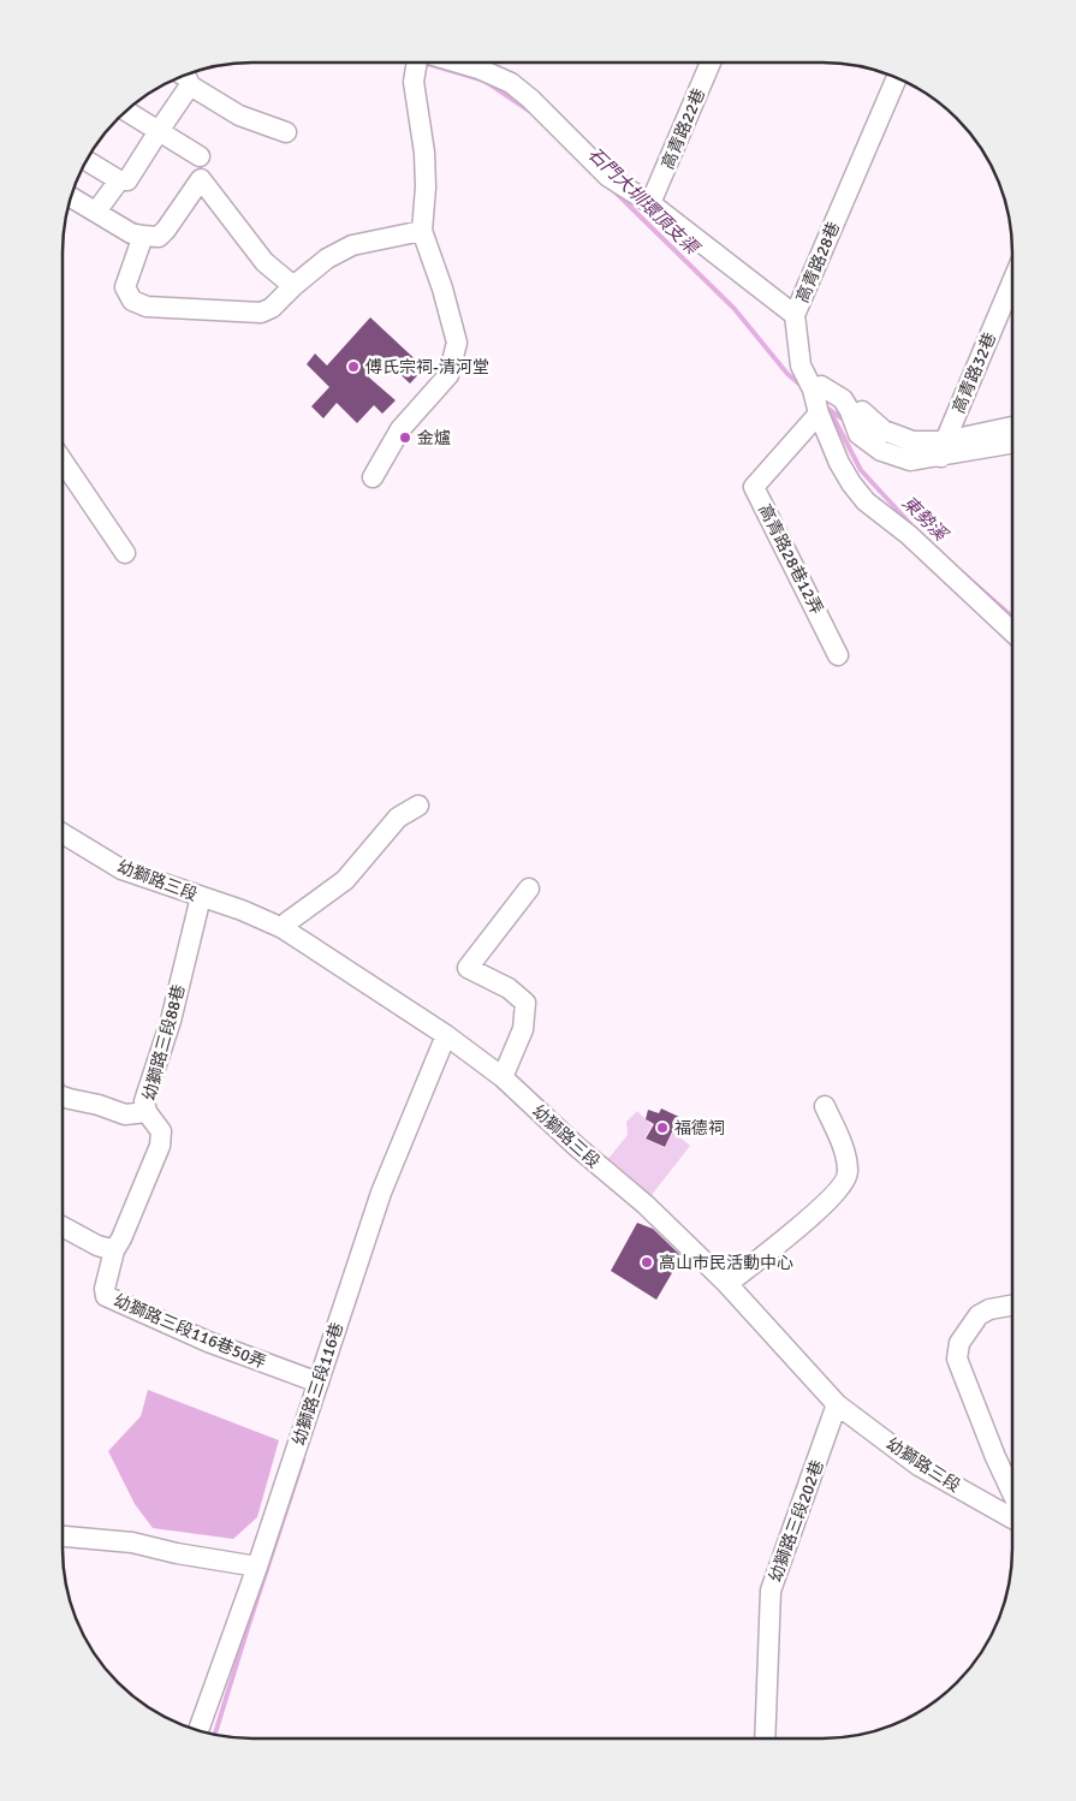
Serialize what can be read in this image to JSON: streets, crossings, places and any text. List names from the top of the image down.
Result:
{
  "streets": {
    "street": [
      "高青路22巷",
      "高青路28巷",
      "高青路32巷",
      "高青路28巷12弄",
      "幼獅路三段",
      "幼獅路三段88巷",
      "幼獅路三段116巷50弄",
      "幼獅路三段116巷",
      "幼獅路三段202巷"
    ]
  },
  "crossings": [
    ["高青路22巷", "高青路28巷"],
    ["幼獅路三段", "幼獅路三段88巷"],
    ["幼獅路三段", "幼獅路三段116巷"],
    ["幼獅路三段", "幼獅路三段202巷"],
    ["幼獅路三段88巷", "幼獅路三段116巷50弄"],
    ["幼獅路三段116巷50弄", "幼獅路三段116巷"]
  ],
  "water": ["石門大圳環頂支渠", "東勢溪"],
  "places": [
    "傅氏宗祠-清河堂",
    "金爐",
    "福德祠",
    "高山市民活動中心"
  ]
}
